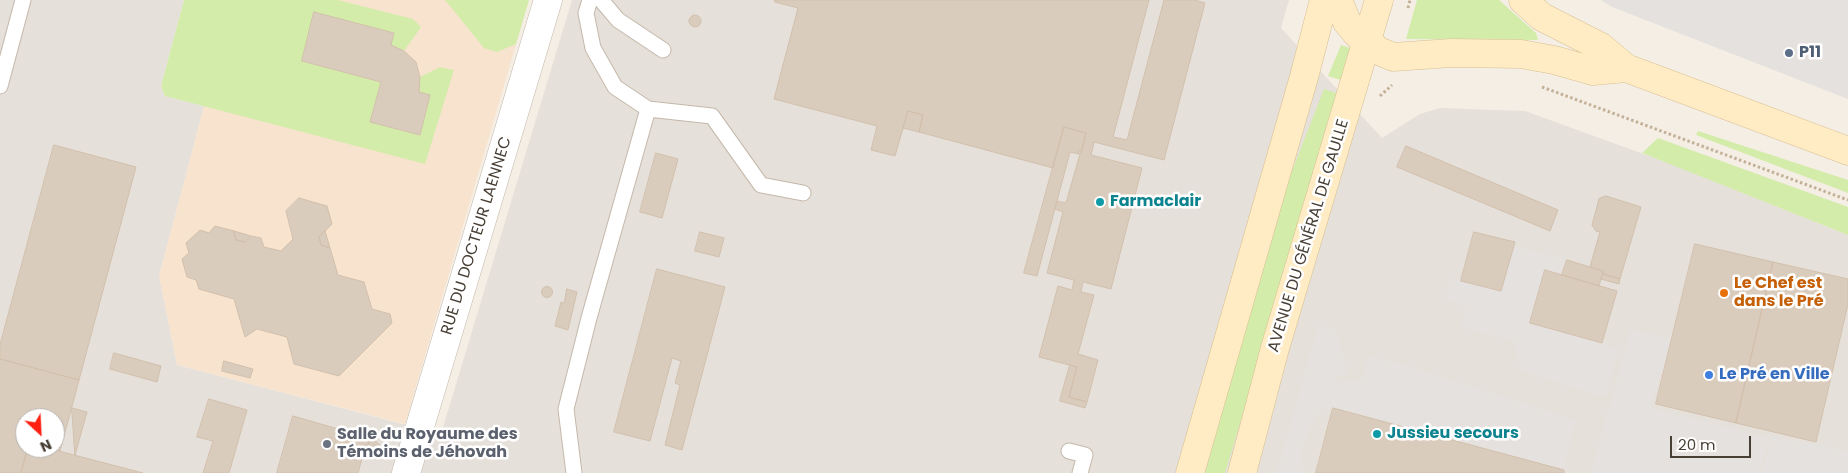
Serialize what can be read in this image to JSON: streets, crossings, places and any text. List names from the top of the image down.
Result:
{
  "streets": {
    "main road": ["AVENUE DU GÉNÉRAL DE GAULLE"],
    "street": ["RUE DU DOCTEUR LAENNEC"]
  },
  "places": [
    "P11",
    "Farmaclair",
    "Le Chef est dans le Pré",
    "Le Pré en Ville",
    "Jussieu secours",
    "Salle du Royaume des Témoins de Jéhovah"
  ],
  "scale_bar": "20 m",
  "north": "bottom right"
}
